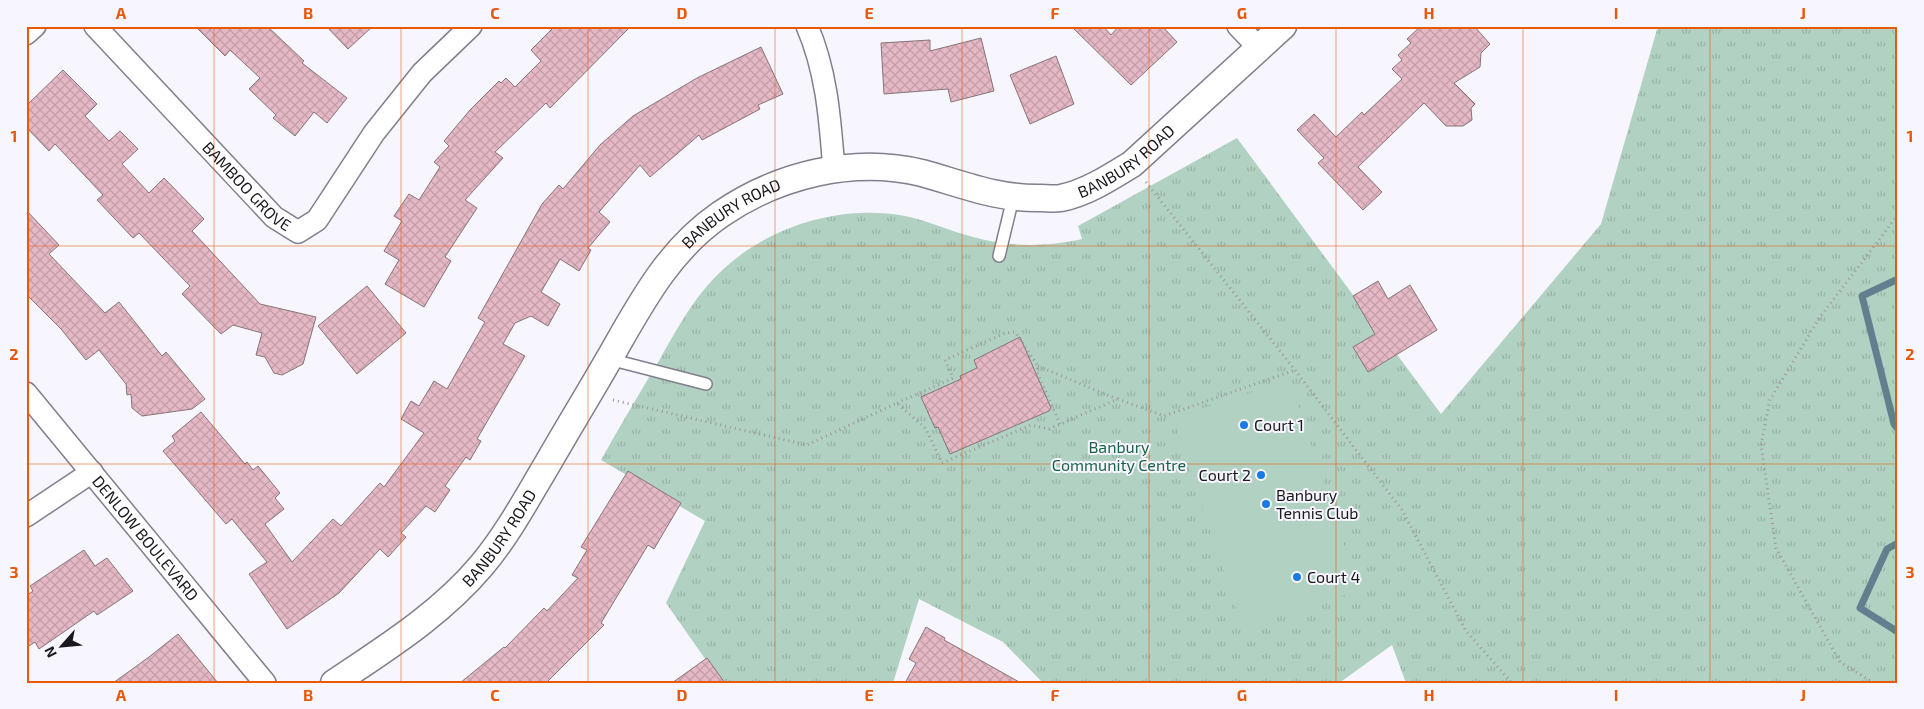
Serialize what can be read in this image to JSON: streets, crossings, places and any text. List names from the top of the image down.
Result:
{
  "streets": {
    "street": ["BANBURY ROAD", "BAMBOO GROVE", "DENLOW BOULEVARD"]
  },
  "parks": ["Banbury Community Centre"],
  "places": [
    "Court 1",
    "Court 2",
    "Banbury Tennis Club",
    "Court 4"
  ],
  "north": "bottom left",
  "grid": {
    "columns": [
      "A",
      "B",
      "C",
      "D",
      "E",
      "F",
      "G",
      "H",
      "I",
      "J"
    ],
    "rows": ["1", "2", "3"]
  }
}
